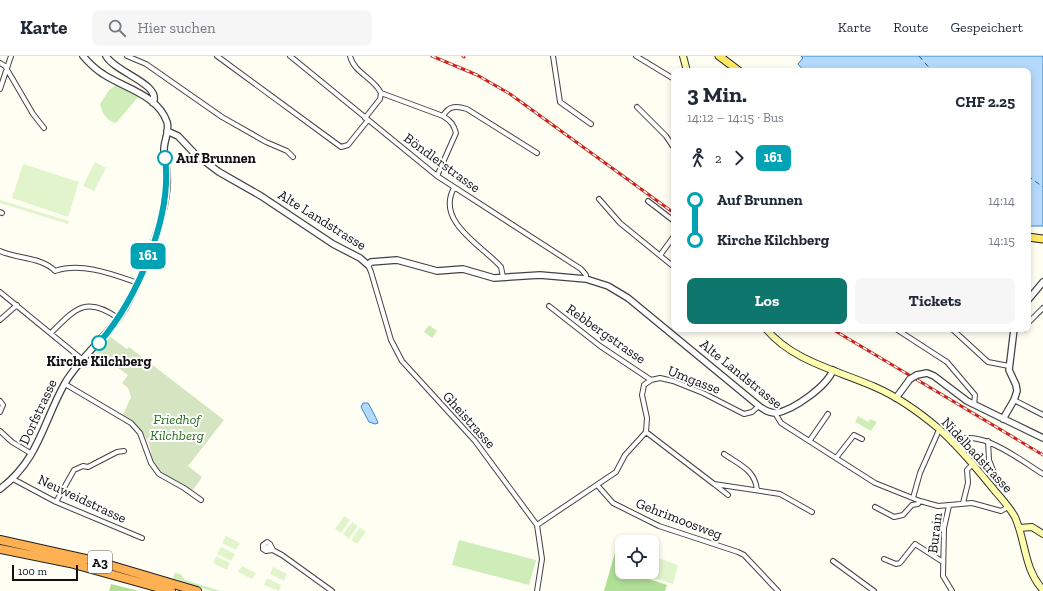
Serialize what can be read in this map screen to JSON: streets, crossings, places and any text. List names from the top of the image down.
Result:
{
  "streets": {
    "highway": ["A3"],
    "main road": ["Nidelbadstrasse"],
    "street": [
      "Böndlerstrasse",
      "Alte Landstrasse",
      "Rebbergstrasse",
      "Umgasse",
      "Dorfstrasse",
      "Gheistrasse",
      "Neuweidstrasse",
      "Gehrimoosweg",
      "Burain"
    ]
  },
  "crossings": [
    ["Böndlerstrasse", "Alte Landstrasse"],
    ["Alte Landstrasse", "Umgasse"],
    ["Alte Landstrasse", "Dorfstrasse"],
    ["Alte Landstrasse", "Gheistrasse"],
    ["Alte Landstrasse", "Nidelbadstrasse"],
    ["Alte Landstrasse", "Burain"],
    ["Rebbergstrasse", "Umgasse"],
    ["Dorfstrasse", "Neuweidstrasse"]
  ],
  "parks": ["Friedhof Kilchberg"],
  "places": ["Auf Brunnen", "Kirche Kilchberg"],
  "lines": ["bus line 161"],
  "scale_bar": "100 m",
  "page": {
    "header": "Karte",
    "search": "Hier suchen",
    "nav": ["Karte", "Route", "Gespeichert"],
    "on_map": "161",
    "heading": ["3 Min.", "14:12 – 14:15 · Bus", "CHF 2.25"],
    "legs": ["2", "161"],
    "list": [
      {
        "name": "Auf Brunnen",
        "value": "14:14"
      },
      {
        "name": "Kirche Kilchberg",
        "value": "14:15"
      }
    ],
    "buttons": ["Los", "Tickets"],
    "scale": "100 m"
  }
}
